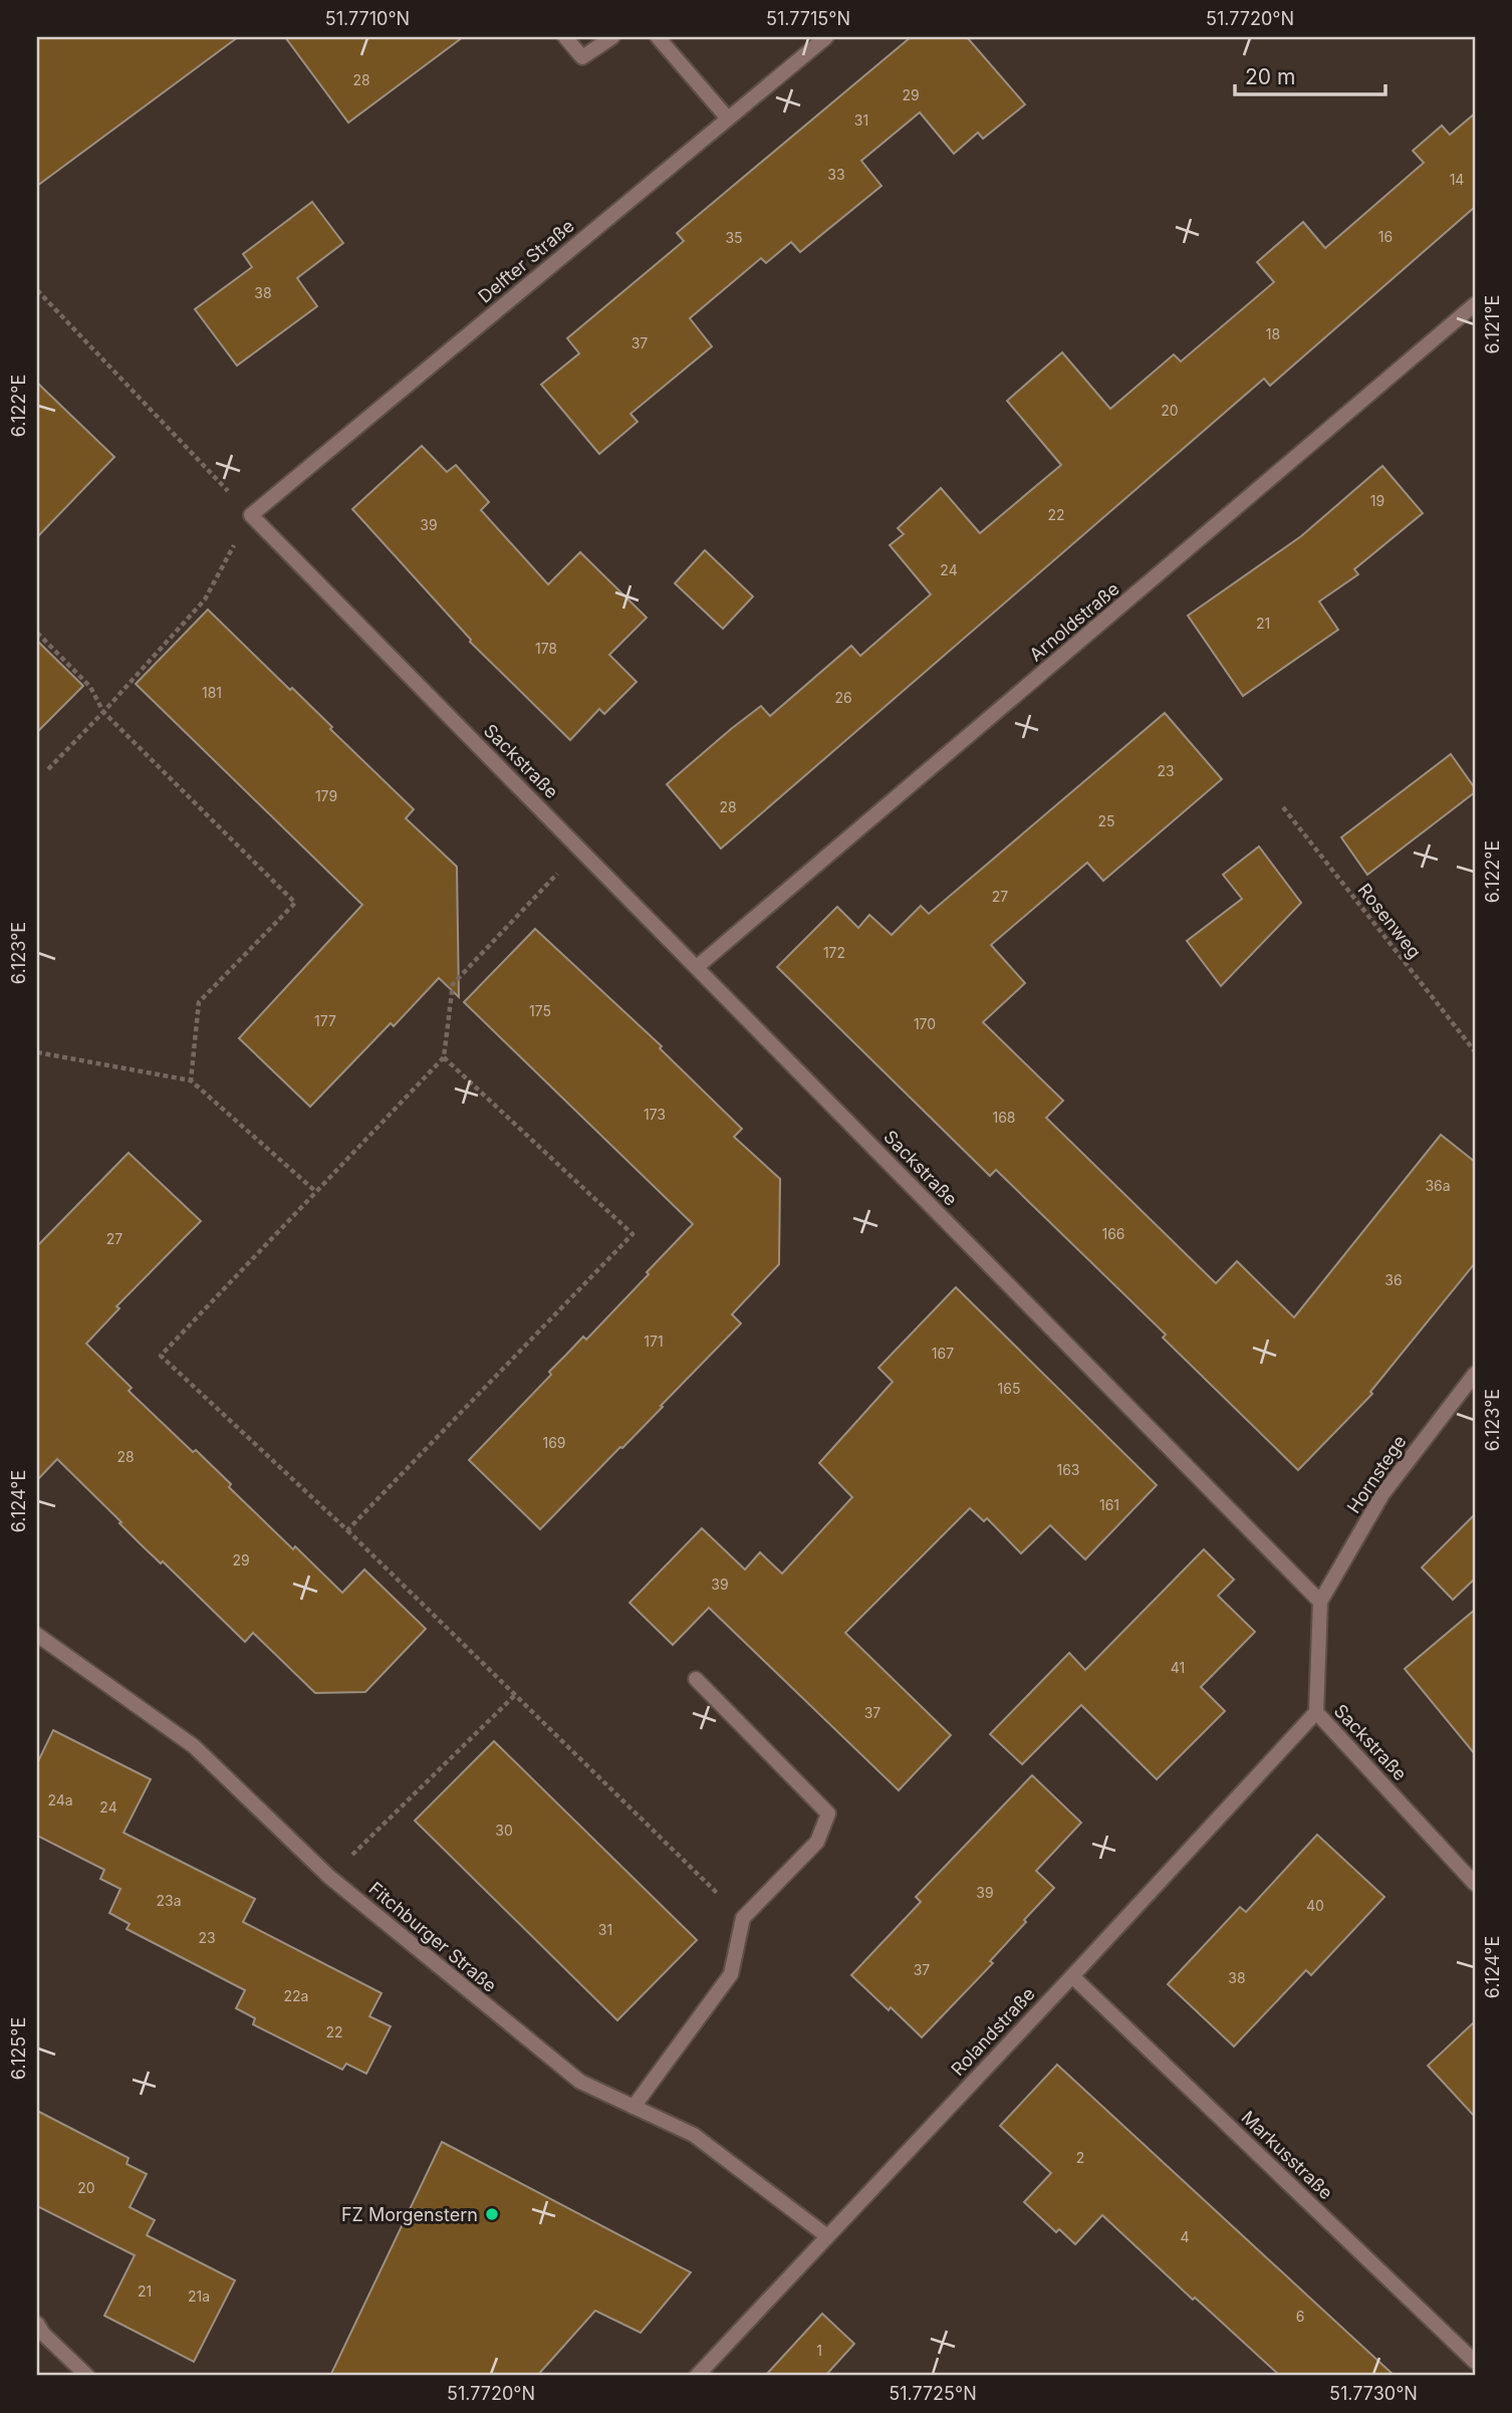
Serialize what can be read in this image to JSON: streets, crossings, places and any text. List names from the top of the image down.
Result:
{
  "streets": {
    "street": [
      "Delfter Straße",
      "Arnoldstraße",
      "Sackstraße",
      "Hornstege",
      "Fitchburger Straße",
      "Rolandstraße",
      "Markusstraße"
    ],
    "path": ["Rosenweg"]
  },
  "crossings": [
    ["Delfter Straße", "Sackstraße"],
    ["Arnoldstraße", "Sackstraße"],
    ["Sackstraße", "Hornstege"],
    ["Sackstraße", "Rolandstraße"],
    ["Fitchburger Straße", "Rolandstraße"],
    ["Rolandstraße", "Markusstraße"]
  ],
  "places": ["FZ Morgenstern"],
  "house_numbers": [
    "28",
    "29",
    "31",
    "33",
    "14",
    "16",
    "35",
    "38",
    "18",
    "37",
    "20",
    "19",
    "22",
    "39",
    "24",
    "21",
    "178",
    "181",
    "26",
    "23",
    "179",
    "28",
    "25",
    "27",
    "172",
    "175",
    "177",
    "170",
    "173",
    "168",
    "36a",
    "166",
    "27",
    "36",
    "171",
    "167",
    "165",
    "169",
    "28",
    "163",
    "161",
    "29",
    "39",
    "41",
    "37",
    "24a",
    "24",
    "30",
    "39",
    "23a",
    "40",
    "31",
    "23",
    "37",
    "38",
    "22a",
    "22",
    "2",
    "20",
    "4",
    "21",
    "21a",
    "6",
    "1"
  ],
  "scale_bar": "20 m",
  "coordinates": [
    "51.7710°N",
    "51.7715°N",
    "51.7720°N",
    "6.121°E",
    "6.122°E",
    "6.123°E",
    "6.124°E",
    "6.125°E",
    "51.7725°N",
    "51.7730°N"
  ]
}
